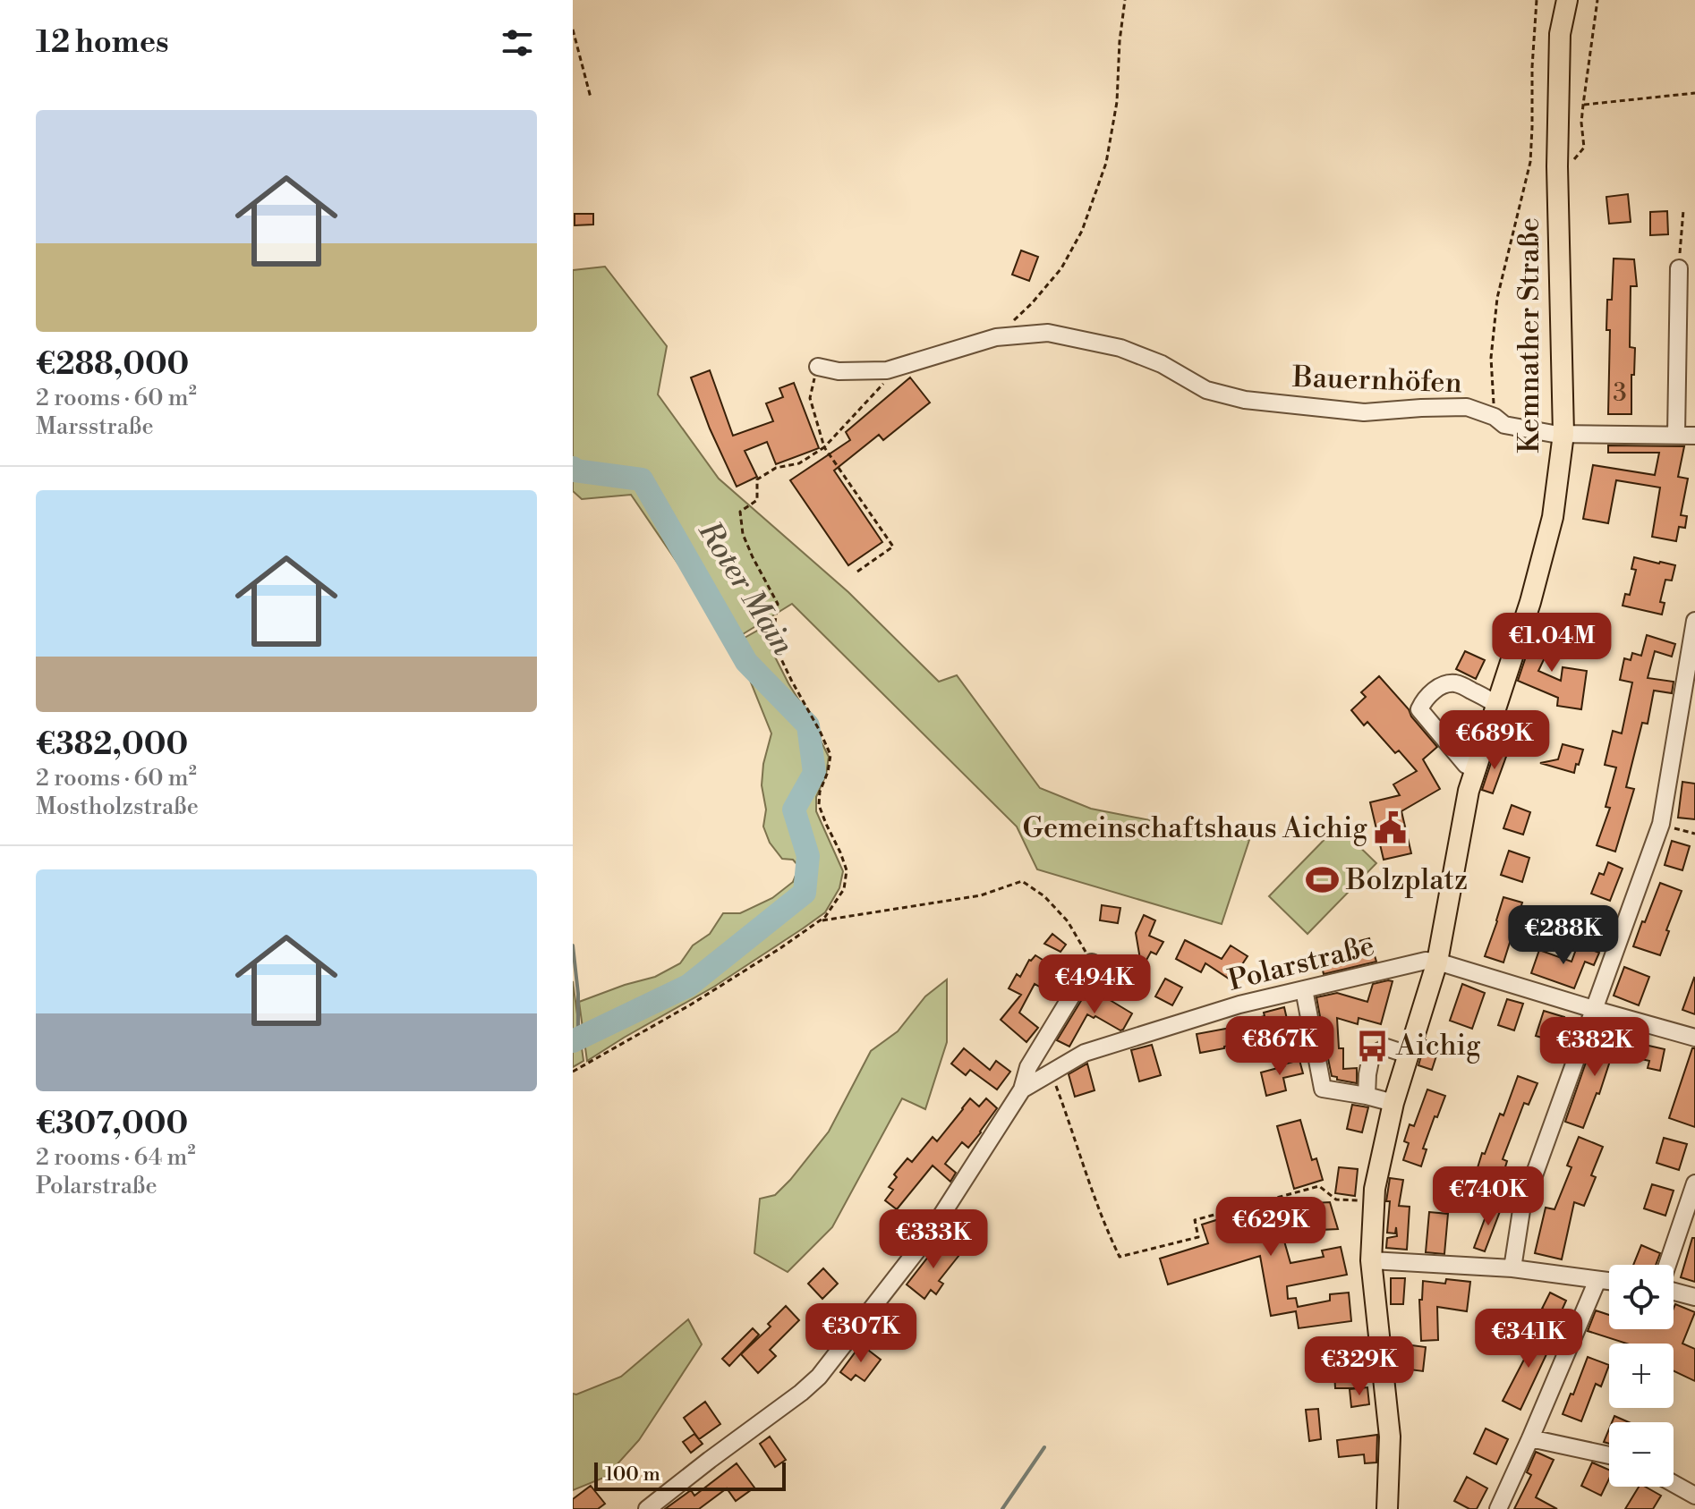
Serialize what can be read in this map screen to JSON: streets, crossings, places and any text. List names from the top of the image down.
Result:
{
  "streets": {
    "main road": ["Kemnather Straße"],
    "street": ["Bauernhöfen", "Polarstraße"]
  },
  "crossings": [
    ["Kemnather Straße", "Bauernhöfen"],
    ["Kemnather Straße", "Polarstraße"]
  ],
  "water": ["Roter Main"],
  "places": {
    "public building": ["Gemeinschaftshaus Aichig"],
    "sports": ["Bolzplatz"],
    "bus stop": ["Aichig"]
  },
  "house_numbers": ["3"],
  "scale_bar": "100 m",
  "page": {
    "heading": "12 homes",
    "list": [
      {
        "name": "€288,000",
        "note": "2 rooms · 60 m² · Marsstraße"
      },
      {
        "name": "€382,000",
        "note": "2 rooms · 60 m² · Mostholzstraße"
      },
      {
        "name": "€307,000",
        "note": "2 rooms · 64 m² · Polarstraße"
      }
    ],
    "price": [
      "€1.04M",
      "€689K",
      "€288K",
      "€494K",
      "€867K",
      "€382K",
      "€740K",
      "€629K",
      "€333K",
      "€307K",
      "€341K",
      "€329K"
    ],
    "map_buttons": ["+", "−"],
    "scale": "100 m"
  }
}
